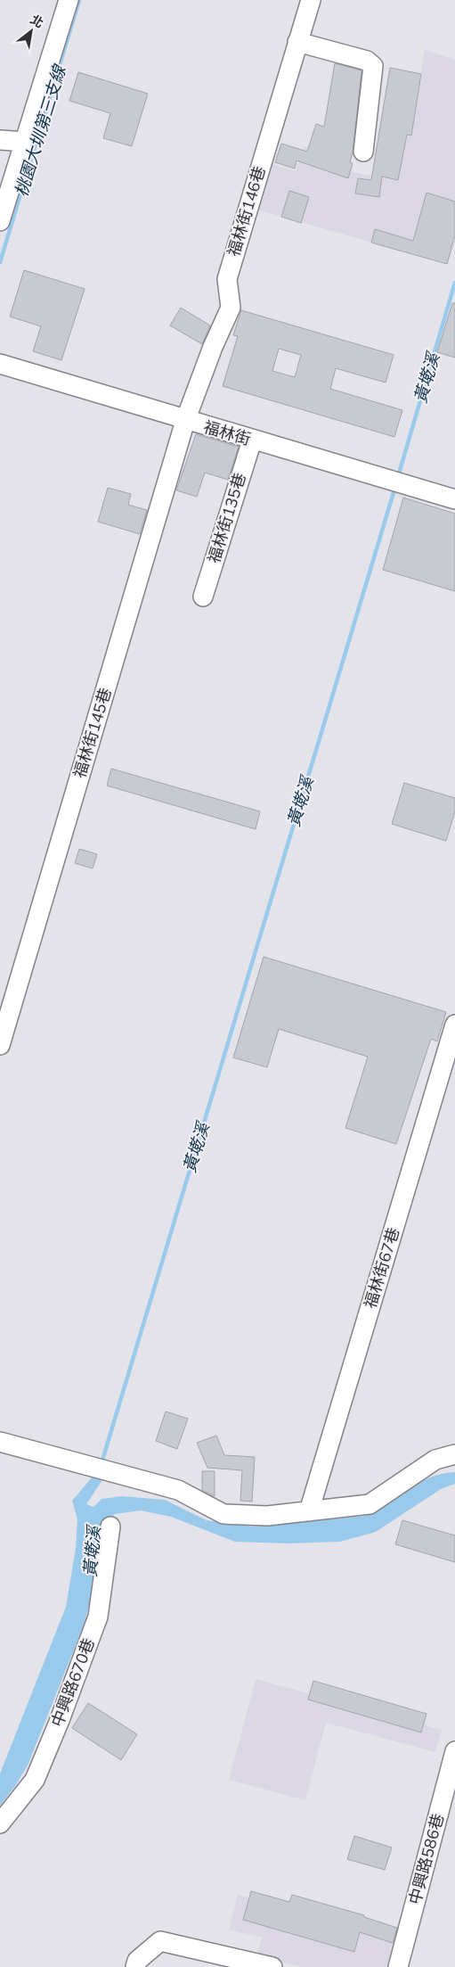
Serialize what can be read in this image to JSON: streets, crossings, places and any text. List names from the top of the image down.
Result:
{
  "streets": {
    "street": [
      "福林街146巷",
      "福林街",
      "福林街135巷",
      "福林街145巷",
      "福林街67巷",
      "中興路670巷",
      "中興路586巷"
    ]
  },
  "crossings": [
    ["福林街146巷", "福林街"],
    ["福林街146巷", "福林街145巷"],
    ["福林街", "福林街135巷"],
    ["福林街", "福林街145巷"]
  ],
  "water": ["桃園大圳第三支線", "黃墘溪"],
  "north": "top right"
}
